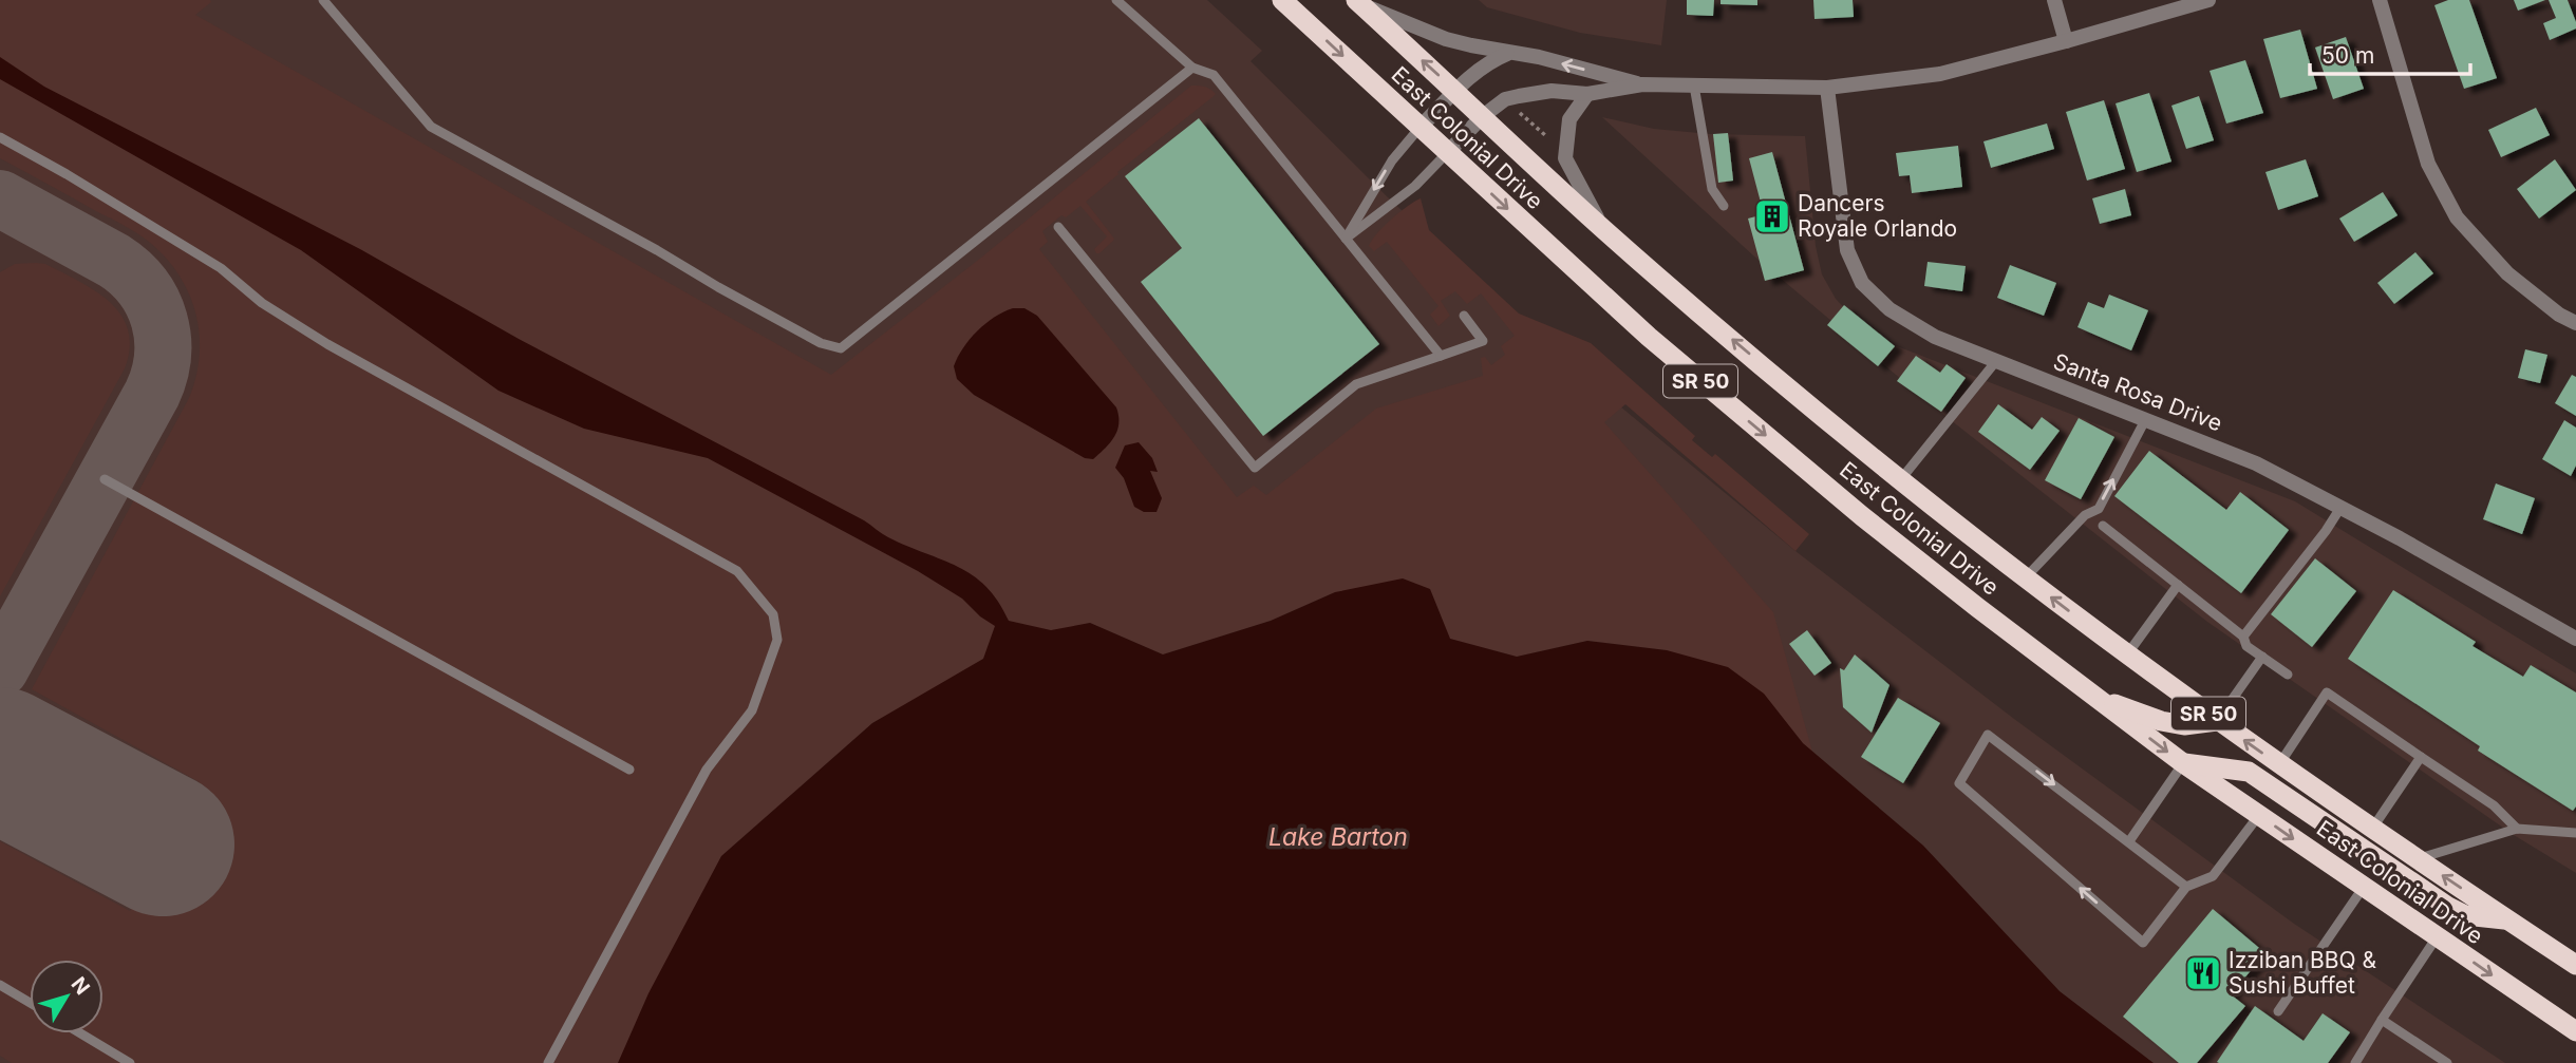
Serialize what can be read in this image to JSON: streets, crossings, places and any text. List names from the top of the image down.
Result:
{
  "streets": {
    "highway": ["East Colonial Drive", "SR 50"],
    "street": ["Santa Rosa Drive"]
  },
  "water": ["Lake Barton"],
  "places": {
    "building": ["Dancers Royale Orlando"],
    "restaurant": ["Izziban BBQ & Sushi Buffet"]
  },
  "scale_bar": "50 m",
  "north": "top right"
}
